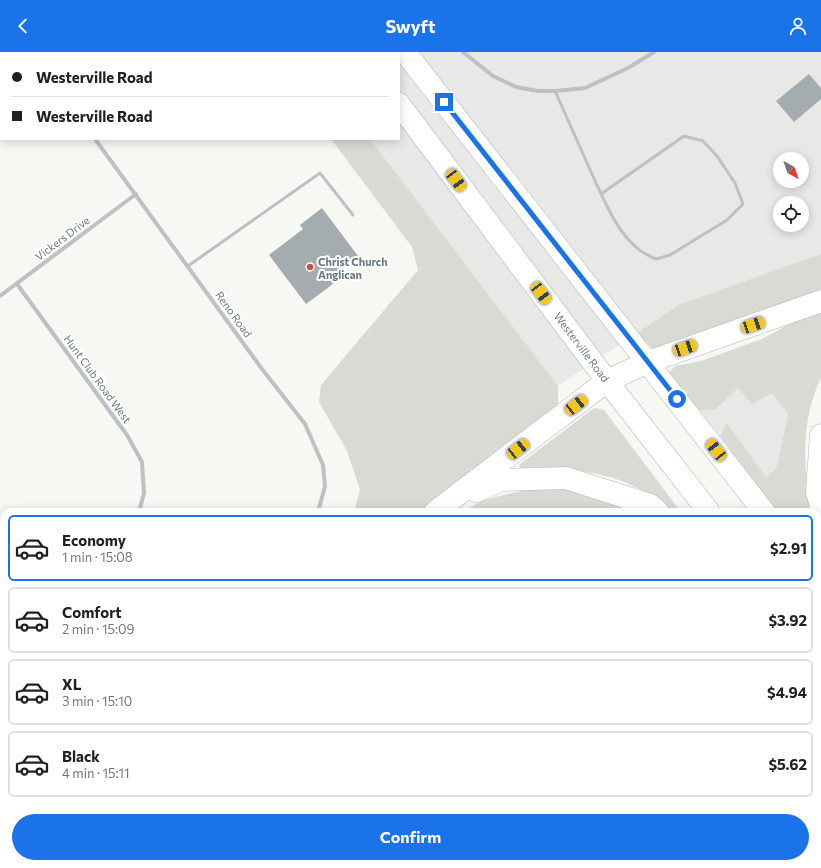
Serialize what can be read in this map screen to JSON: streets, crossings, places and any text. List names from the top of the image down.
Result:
{
  "streets": {
    "main road": ["Westerville Road"],
    "street": ["Vickers Drive", "Reno Road", "Hunt Club Road West"]
  },
  "crossings": [
    ["Vickers Drive", "Reno Road"],
    ["Vickers Drive", "Hunt Club Road West"]
  ],
  "places": ["Christ Church Anglican"],
  "north": "bottom right",
  "page": {
    "header": "Swyft",
    "banner": ["Westerville Road", "Westerville Road"],
    "list": [
      {
        "name": "Economy",
        "note": "1 min · 15:08",
        "value": "$2.91"
      },
      {
        "name": "Comfort",
        "note": "2 min · 15:09",
        "value": "$3.92"
      },
      {
        "name": "XL",
        "note": "3 min · 15:10",
        "value": "$4.94"
      },
      {
        "name": "Black",
        "note": "4 min · 15:11",
        "value": "$5.62"
      }
    ],
    "buttons": "Confirm"
  }
}
